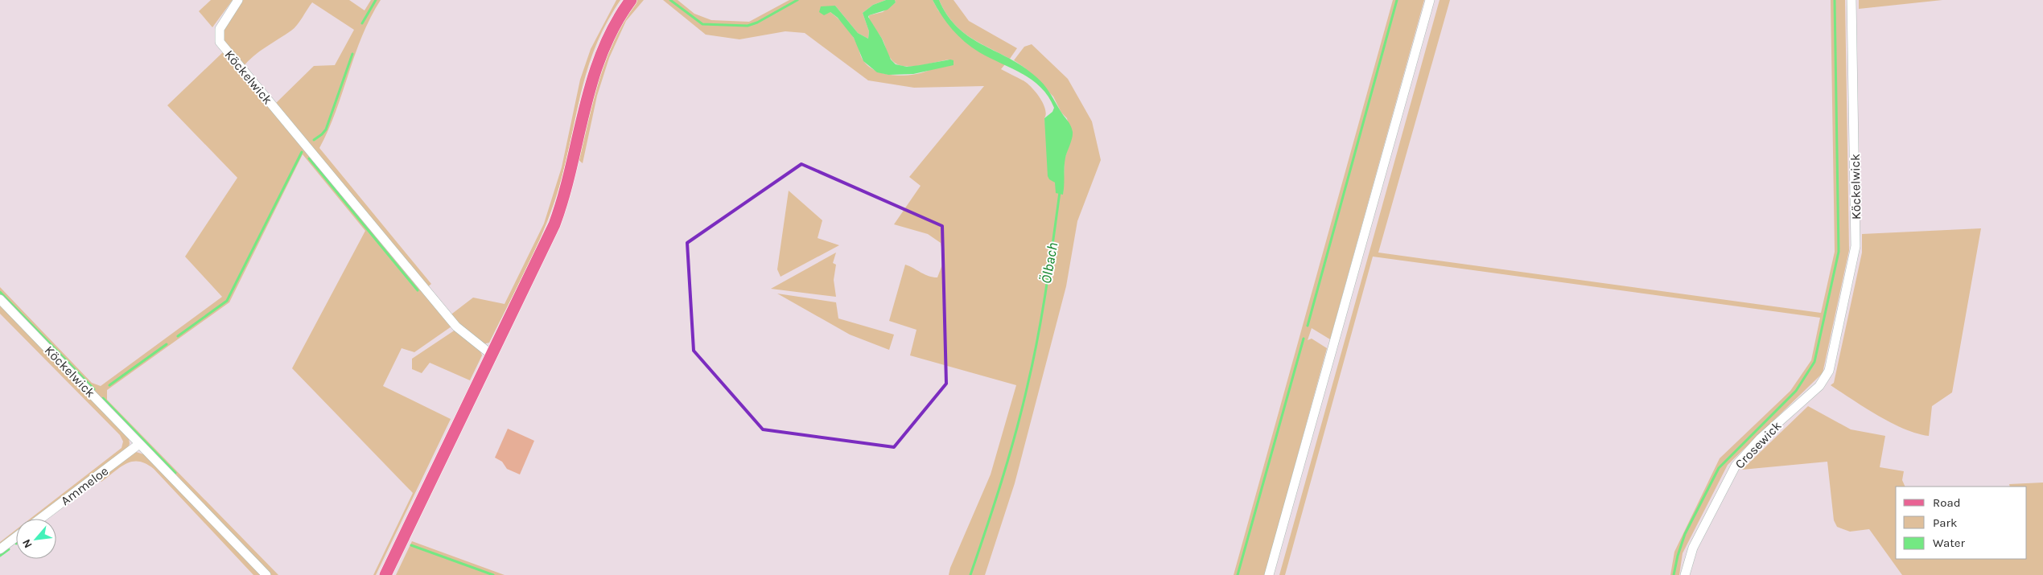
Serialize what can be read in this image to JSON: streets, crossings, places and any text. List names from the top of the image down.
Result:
{
  "streets": {
    "street": ["Köckelwick", "Crosewick", "Ammeloe"]
  },
  "crossings": [
    ["Köckelwick", "Crosewick"],
    ["Köckelwick", "Ammeloe"]
  ],
  "water": ["Ölbach"],
  "legend": ["Road", "Park", "Water"],
  "north": "bottom left"
}
